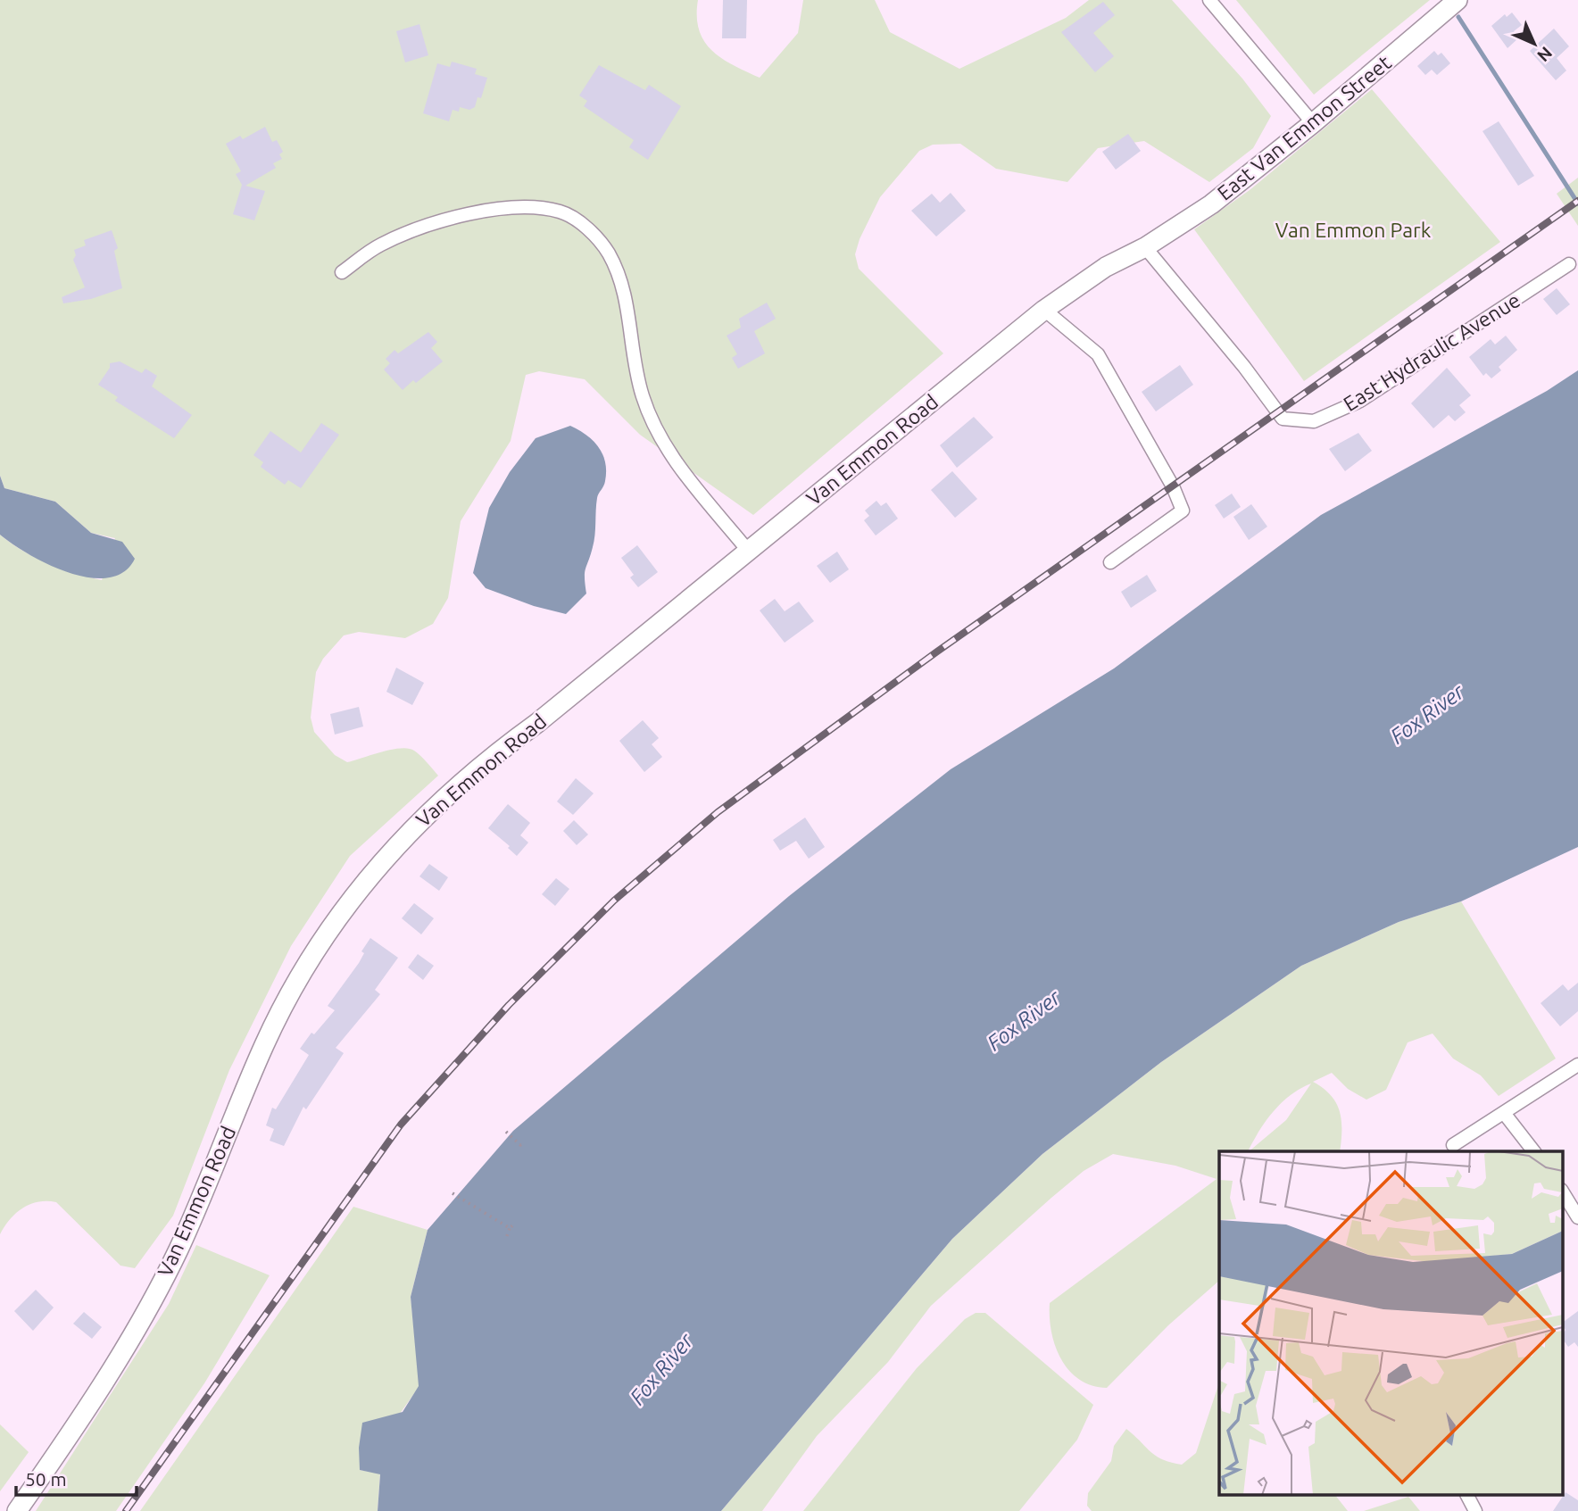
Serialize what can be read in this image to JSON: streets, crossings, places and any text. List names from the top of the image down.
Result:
{
  "streets": {
    "street": ["East Van Emmon Street", "East Hydraulic Avenue", "Van Emmon Road"]
  },
  "crossings": [
    ["East Van Emmon Street", "East Hydraulic Avenue"],
    ["East Van Emmon Street", "Van Emmon Road"],
    ["East Hydraulic Avenue", "Van Emmon Road"]
  ],
  "water": ["Fox River"],
  "parks": ["Van Emmon Park"],
  "scale_bar": "50 m",
  "north": "bottom right"
}
